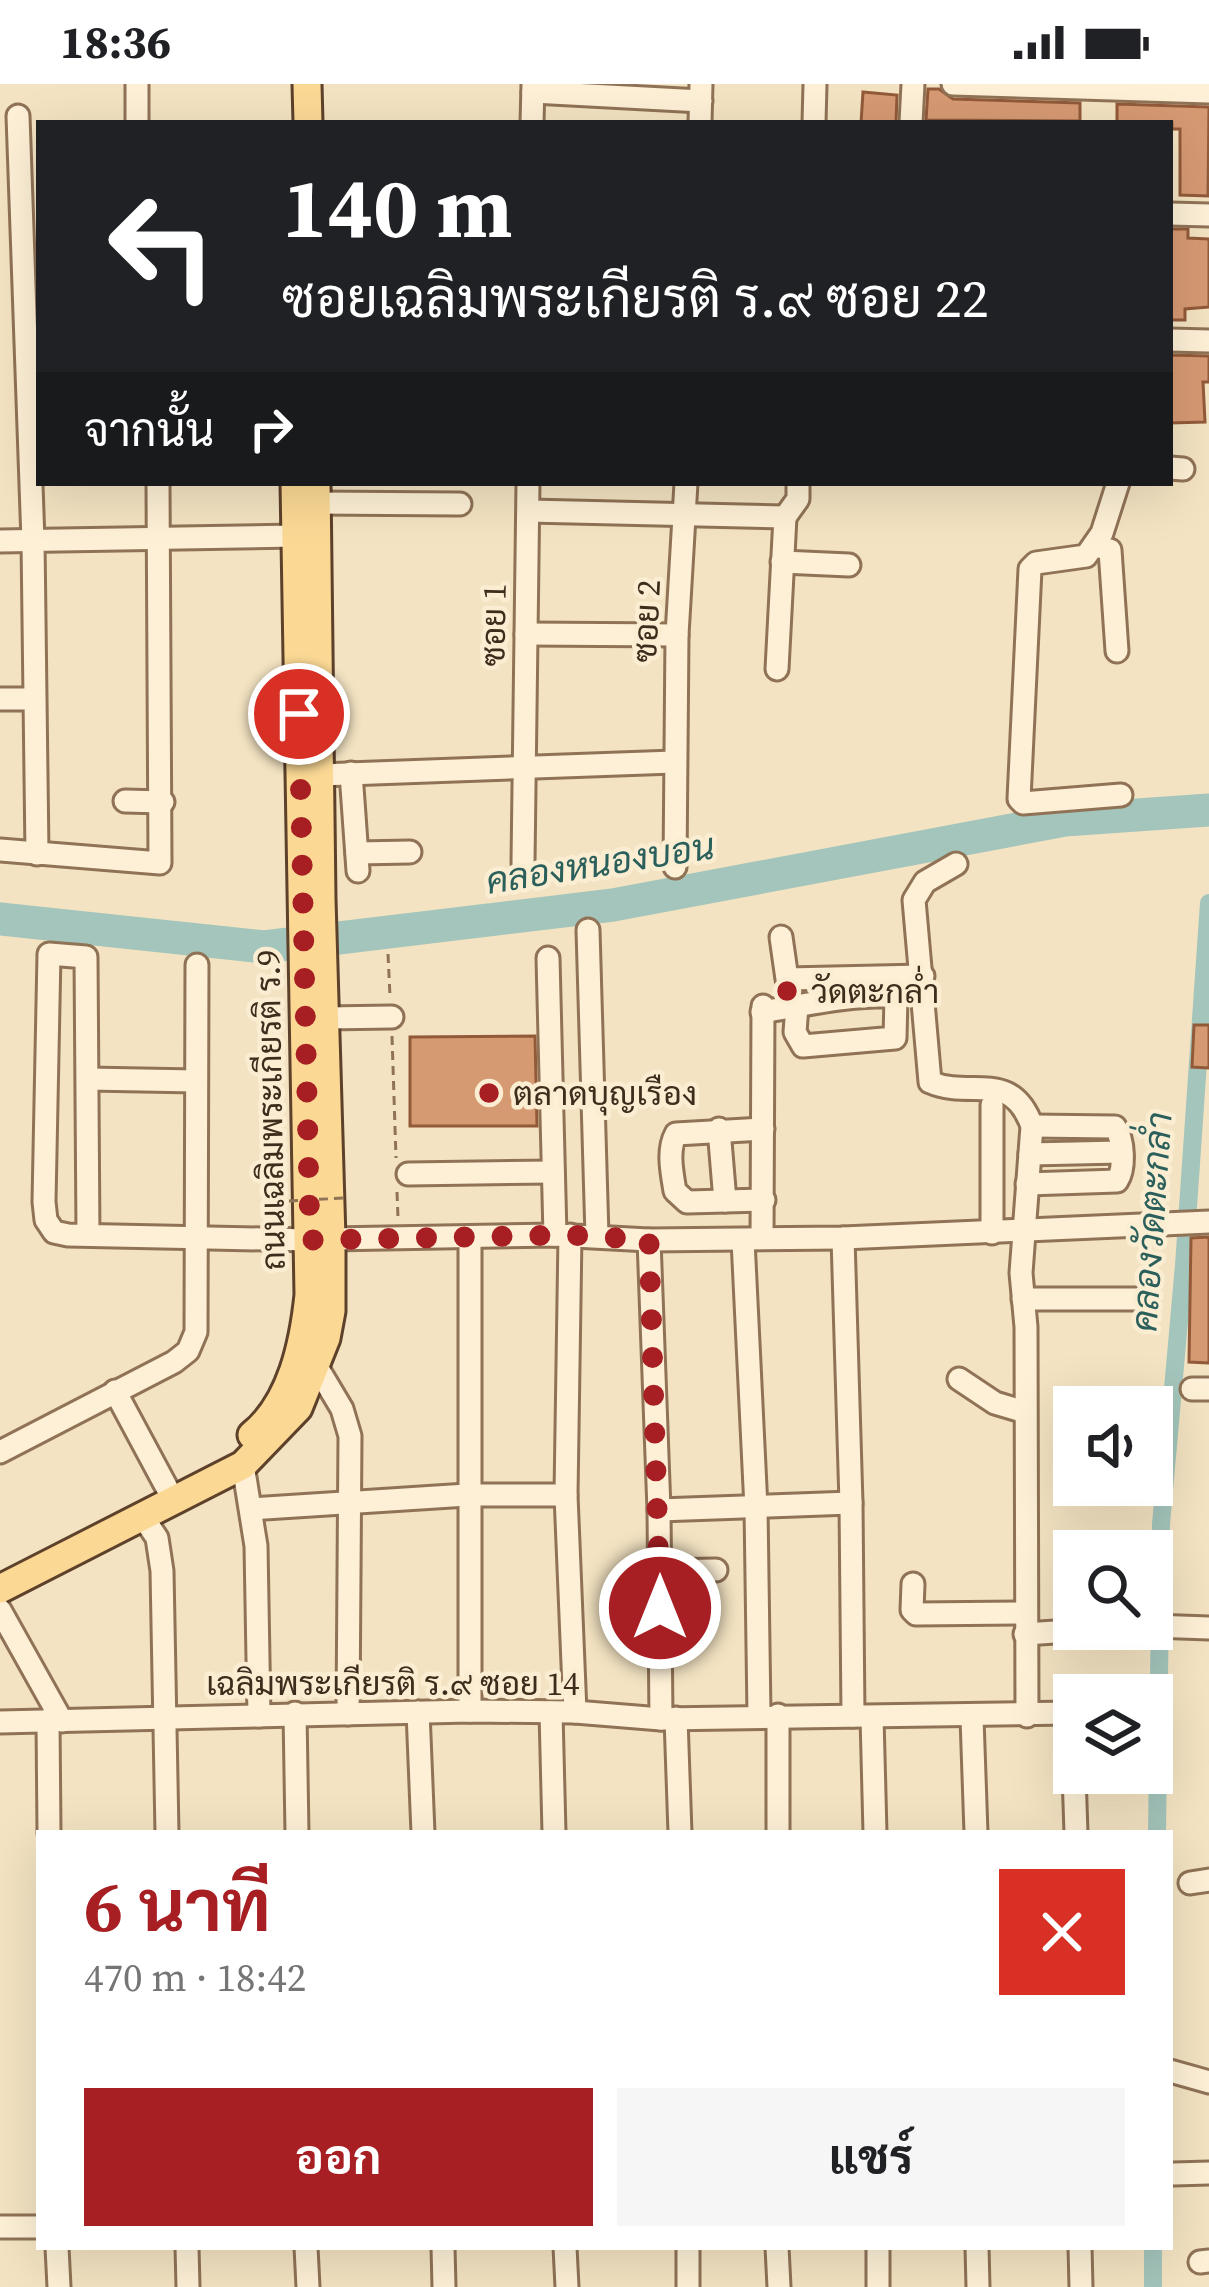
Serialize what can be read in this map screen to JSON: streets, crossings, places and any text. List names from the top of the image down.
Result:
{
  "streets": {
    "main road": ["ถนนเฉลิมพระเกียรติ ร.9"],
    "street": ["ซอย 2", "ซอย 1", "เฉลิมพระเกียรติ ร.๙ ซอย 14"]
  },
  "water": ["คลองหนองบอน", "คลองวัดตะกล่ำ"],
  "places": ["วัดตะกล่ำ", "ตลาดบุญเรือง"],
  "page": {
    "status": "18:36",
    "turn": ["140 m", "ซอยเฉลิมพระเกียรติ ร.๙ ซอย 22"],
    "then": "จากนั้น",
    "heading": ["6 นาที", "470 m · 18:42"],
    "buttons": ["ออก", "แชร์"]
  }
}
